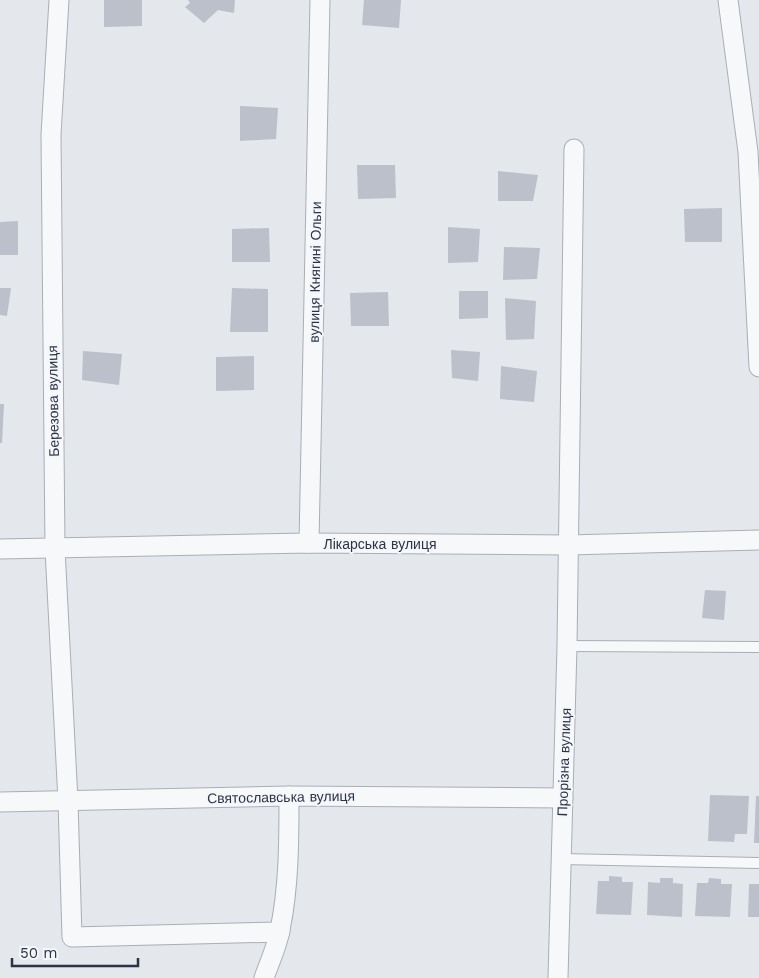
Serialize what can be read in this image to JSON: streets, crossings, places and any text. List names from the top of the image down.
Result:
{
  "streets": {
    "street": [
      "вулиця Княгині Ольги",
      "Березова вулиця",
      "Лікарська вулиця",
      "Прорізна вулиця",
      "Святославська вулиця"
    ]
  },
  "crossings": [
    ["вулиця Княгині Ольги", "Лікарська вулиця"],
    ["Березова вулиця", "Лікарська вулиця"],
    ["Березова вулиця", "Святославська вулиця"],
    ["Лікарська вулиця", "Прорізна вулиця"],
    ["Прорізна вулиця", "Святославська вулиця"]
  ],
  "scale_bar": "50 m"
}
